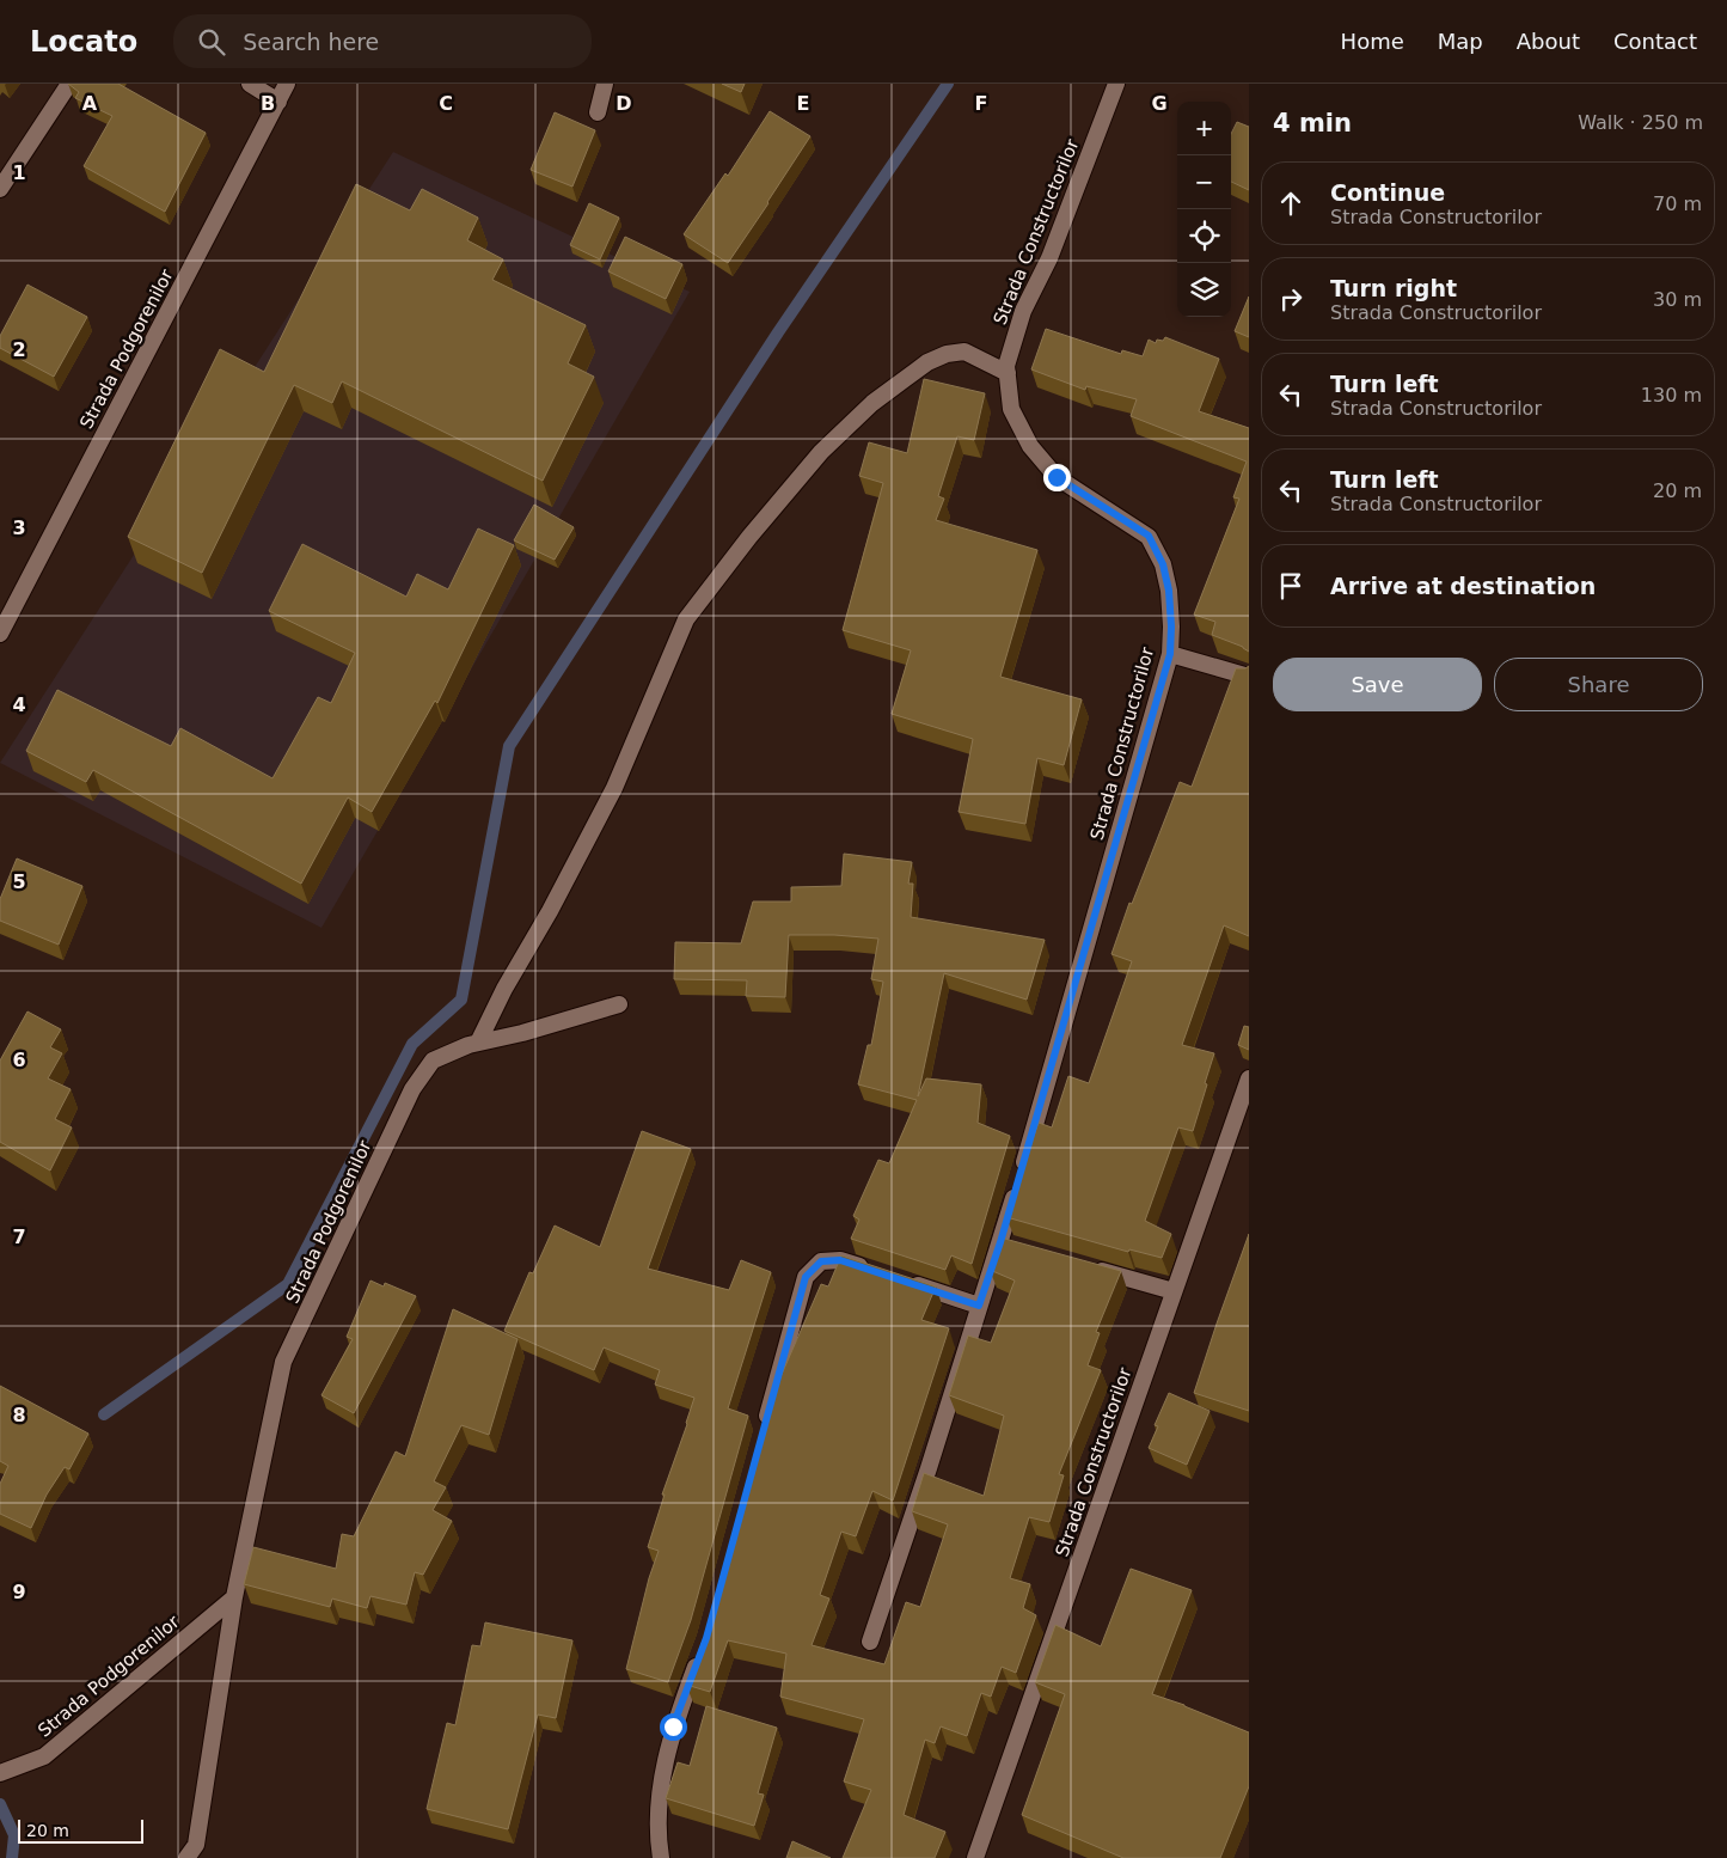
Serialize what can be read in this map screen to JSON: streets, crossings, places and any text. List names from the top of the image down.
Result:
{
  "streets": {
    "street": ["Strada Constructorilor", "Strada Podgorenilor"]
  },
  "scale_bar": "20 m",
  "page": {
    "header": "Locato",
    "search": "Search here",
    "nav": [
      "Home",
      "Map",
      "About",
      "Contact"
    ],
    "heading": ["4 min", "Walk · 250 m"],
    "map_buttons": ["+", "−"],
    "list": [
      ["Continue", "Strada Constructorilor", "70 m"],
      ["Turn right", "Strada Constructorilor", "30 m"],
      ["Turn left", "Strada Constructorilor", "130 m"],
      ["Turn left", "Strada Constructorilor", "20 m"],
      "Arrive at destination"
    ],
    "buttons": ["Save", "Share"],
    "scale": "20 m"
  },
  "grid": {
    "columns": [
      "A",
      "B",
      "C",
      "D",
      "E",
      "F",
      "G"
    ],
    "rows": [
      "1",
      "2",
      "3",
      "4",
      "5",
      "6",
      "7",
      "8",
      "9"
    ]
  }
}
